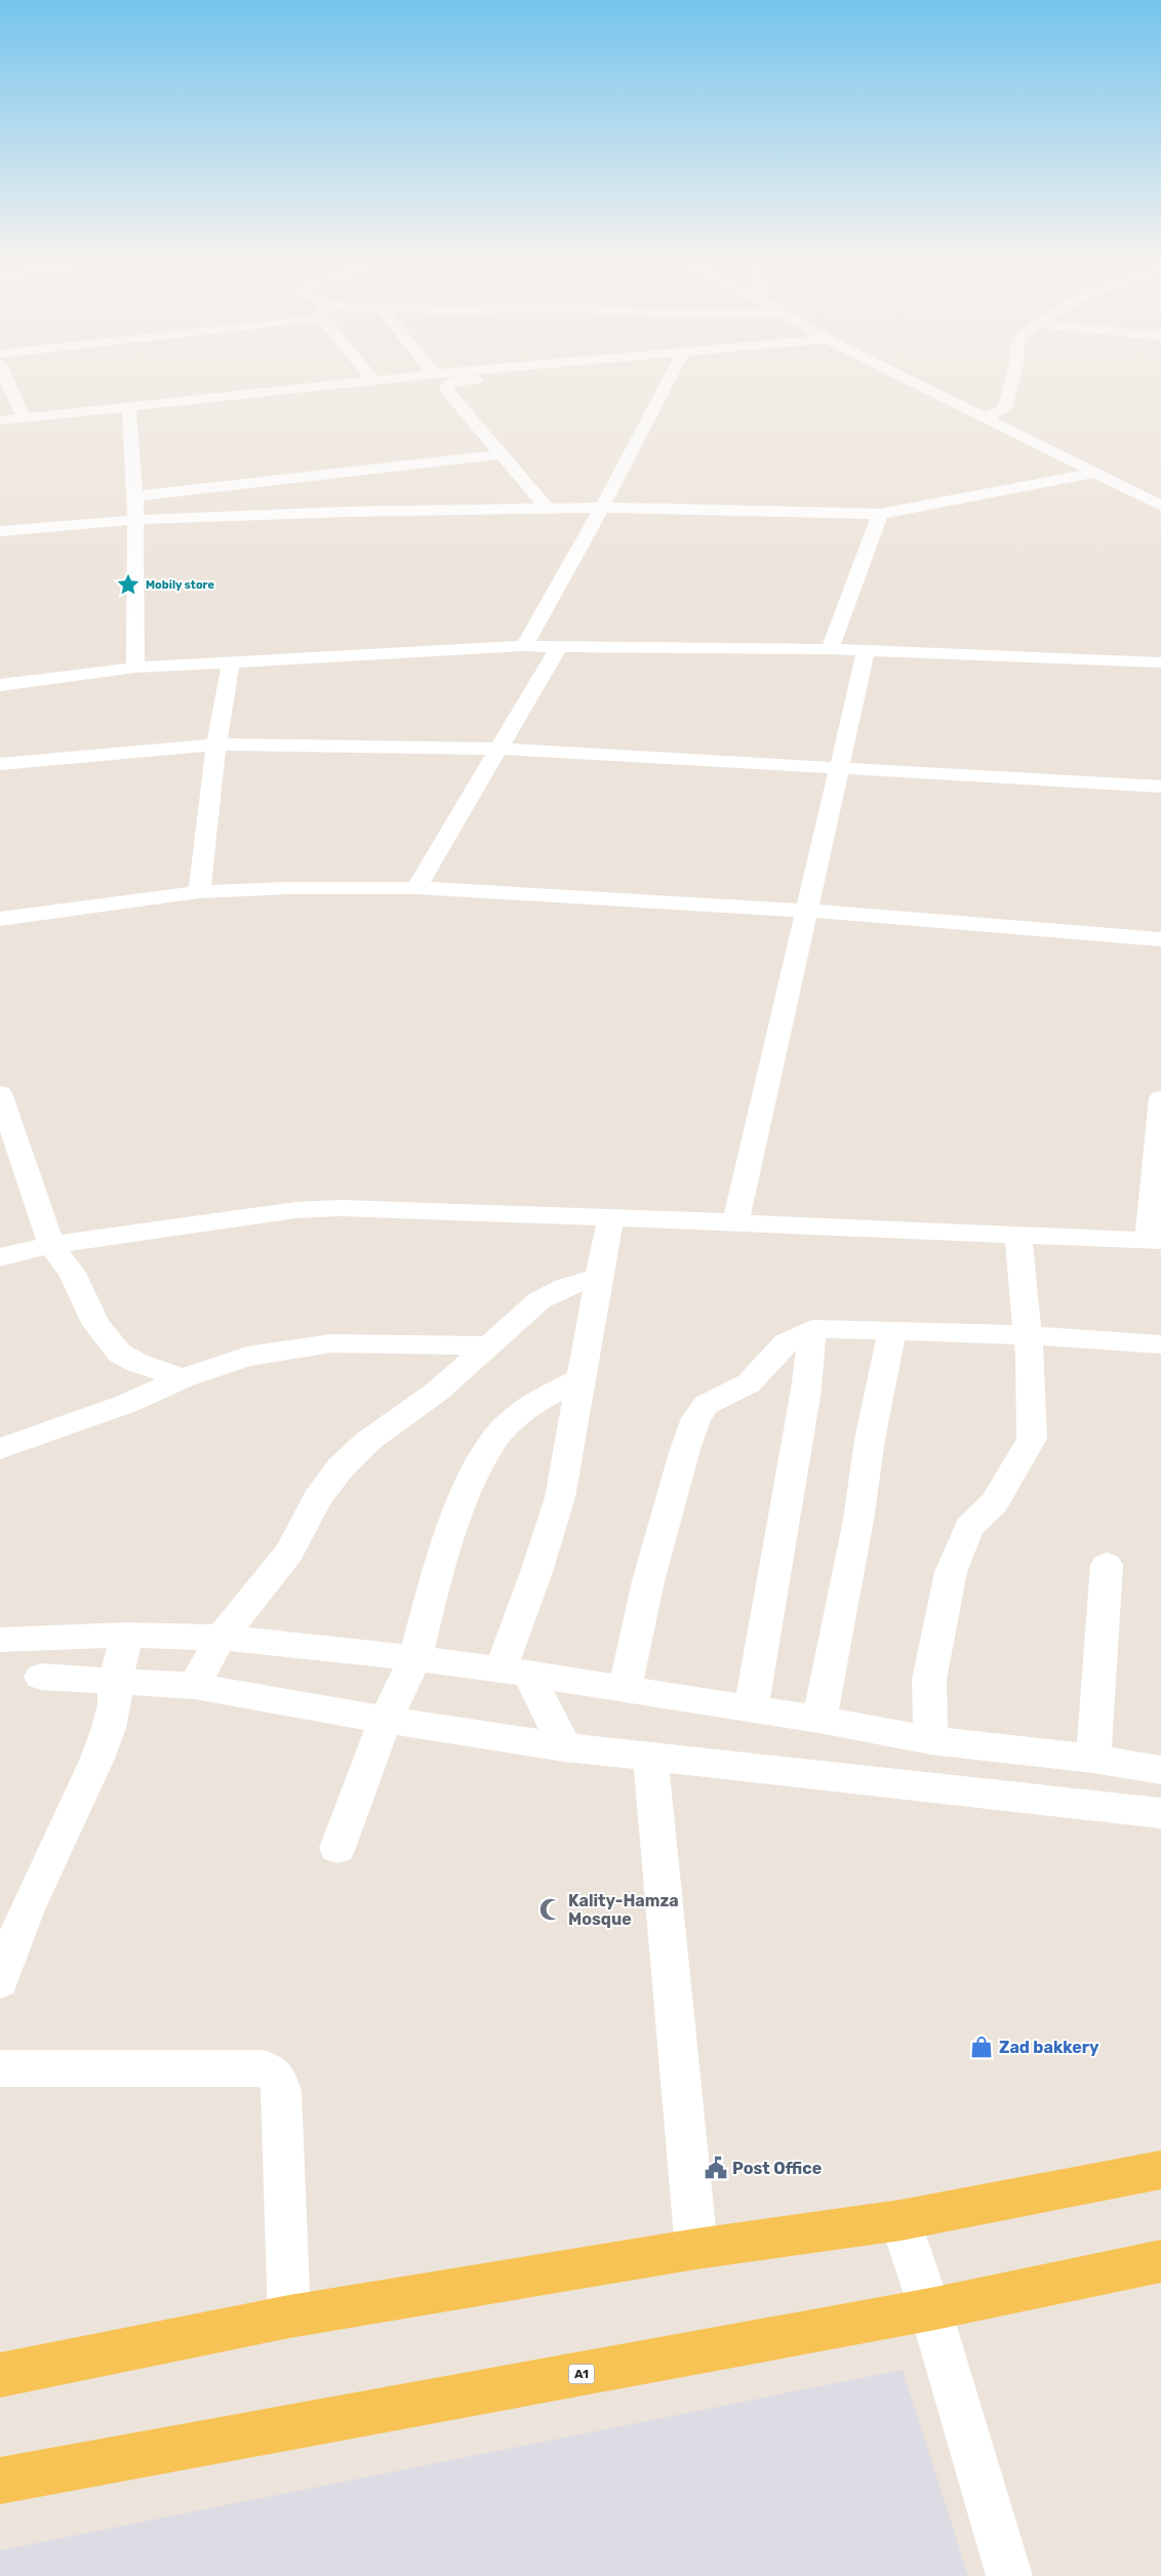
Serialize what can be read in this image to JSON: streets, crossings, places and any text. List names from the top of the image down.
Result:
{
  "streets": {
    "main road": ["A1"]
  },
  "places": {
    "place": ["Mobily store"],
    "mosque": ["Kality-Hamza Mosque"],
    "shop": ["Zad bakkery"],
    "public building": ["Post Office"]
  }
}
